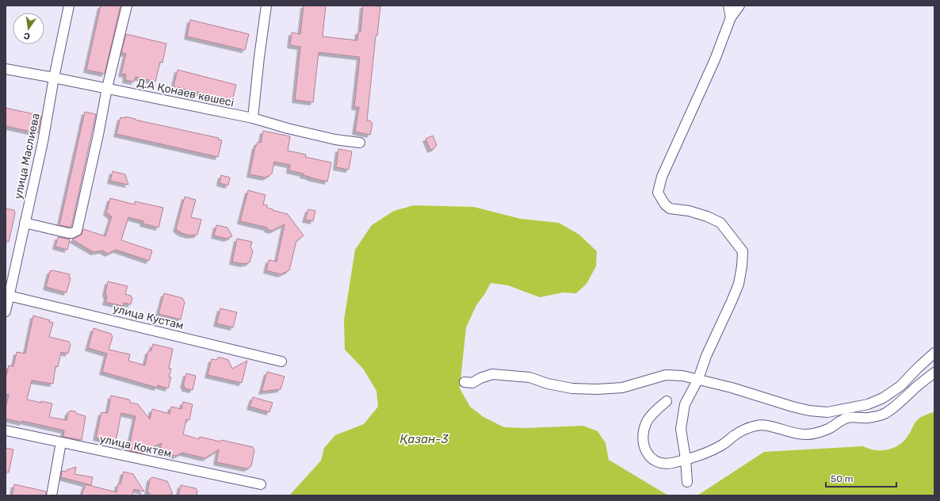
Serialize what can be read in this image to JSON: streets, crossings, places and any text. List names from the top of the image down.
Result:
{
  "streets": {
    "street": [
      "Д.А Қонаев көшесі",
      "улица Маслиева",
      "улица Кустам",
      "улица Коктем"
    ]
  },
  "crossings": [
    ["Д.А Қонаев көшесі", "улица Маслиева"],
    ["улица Маслиева", "улица Кустам"]
  ],
  "water": ["Қазан-3"],
  "scale_bar": "50 m",
  "north": "bottom"
}
